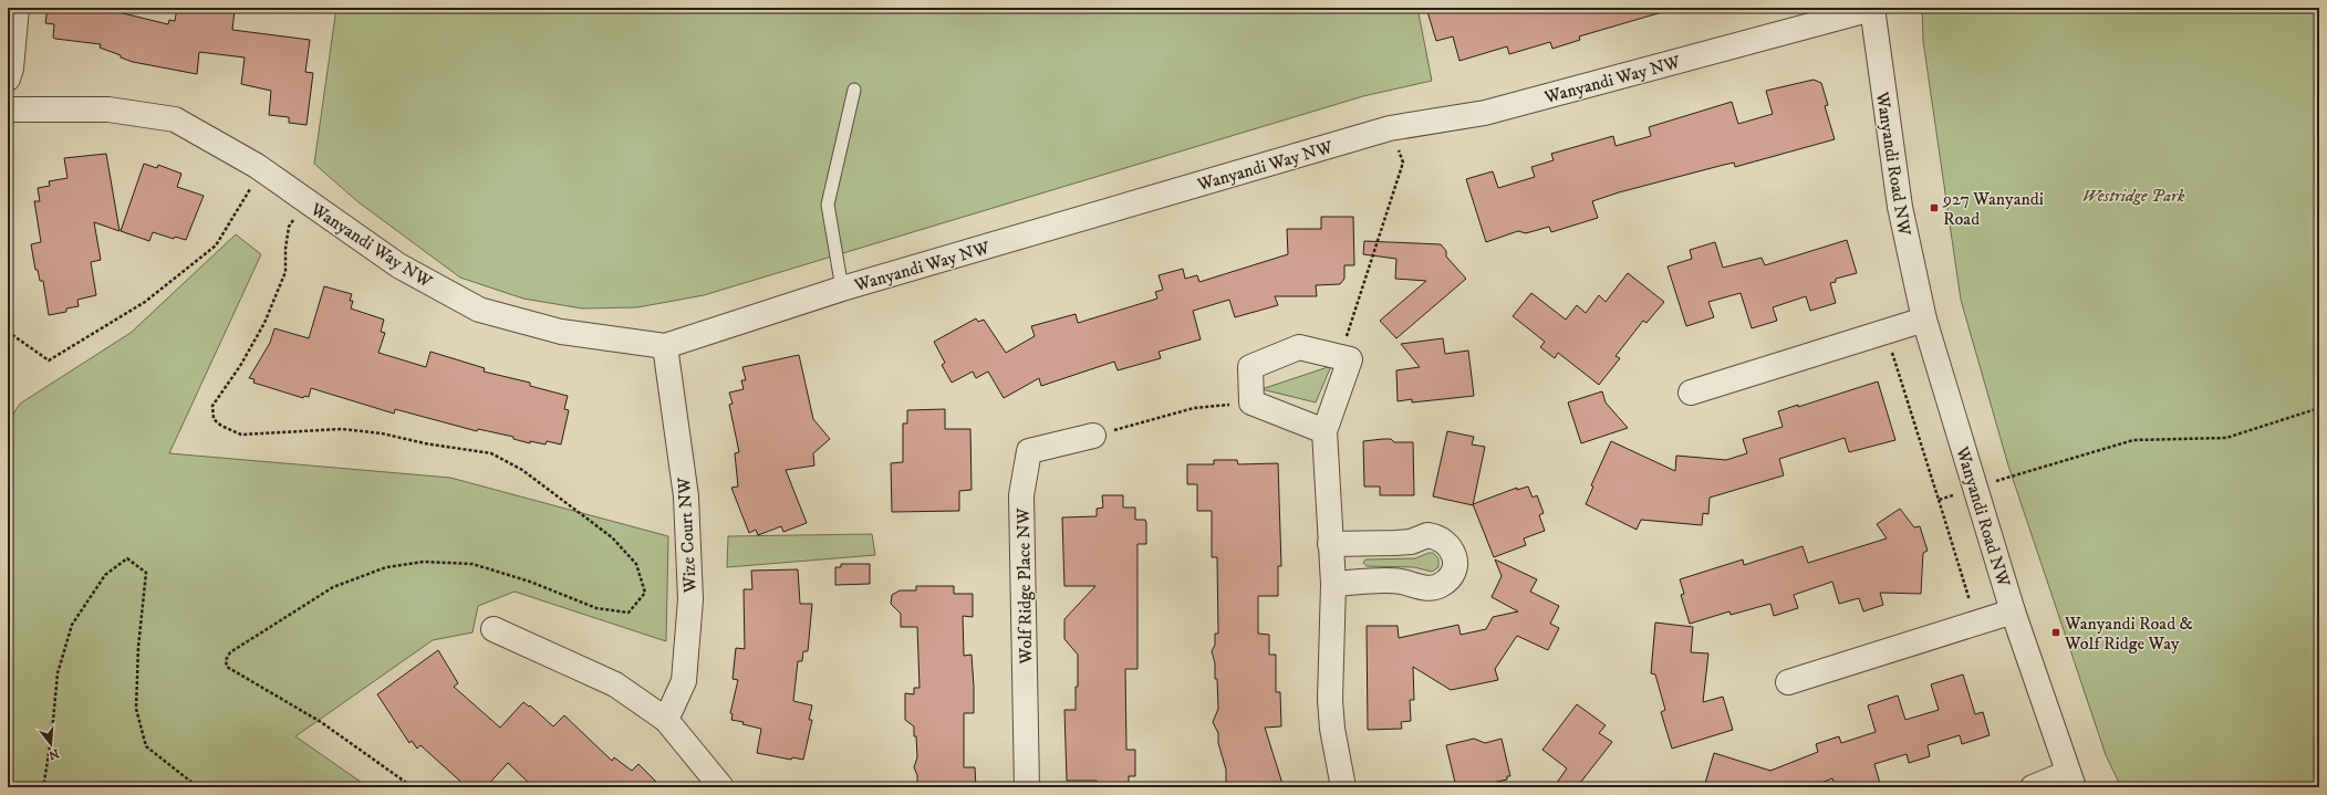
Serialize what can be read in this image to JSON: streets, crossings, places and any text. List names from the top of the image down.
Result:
{
  "streets": {
    "street": [
      "Wanyandi Way NW",
      "Wanyandi Road NW",
      "Wize Court NW",
      "Wolf Ridge Place NW"
    ]
  },
  "crossings": [
    ["Wanyandi Way NW", "Wanyandi Road NW"],
    ["Wanyandi Way NW", "Wize Court NW"]
  ],
  "parks": ["Westridge Park"],
  "places": {
    "transit": ["927 Wanyandi Road", "Wanyandi Road & Wolf Ridge Way"]
  },
  "north": "bottom"
}
